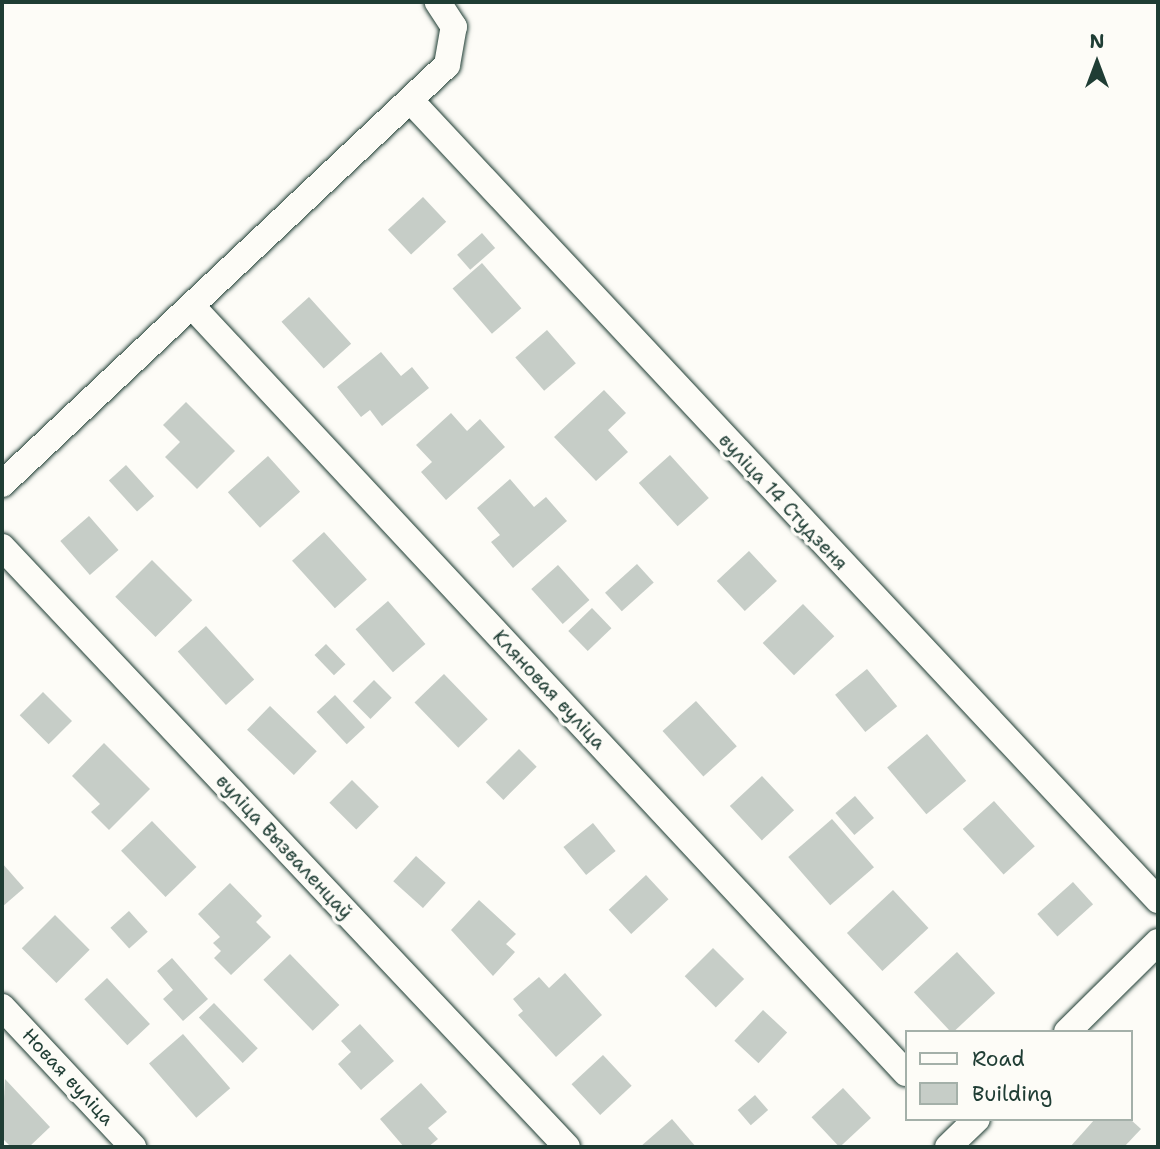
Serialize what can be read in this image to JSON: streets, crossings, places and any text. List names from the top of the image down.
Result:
{
  "streets": {
    "street": [
      "вуліца 14 Студзеня",
      "Кляновая вуліца",
      "вуліца Вызваленцаў",
      "Новая вуліца"
    ]
  },
  "legend": ["Road", "Building"],
  "north": "top"
}
